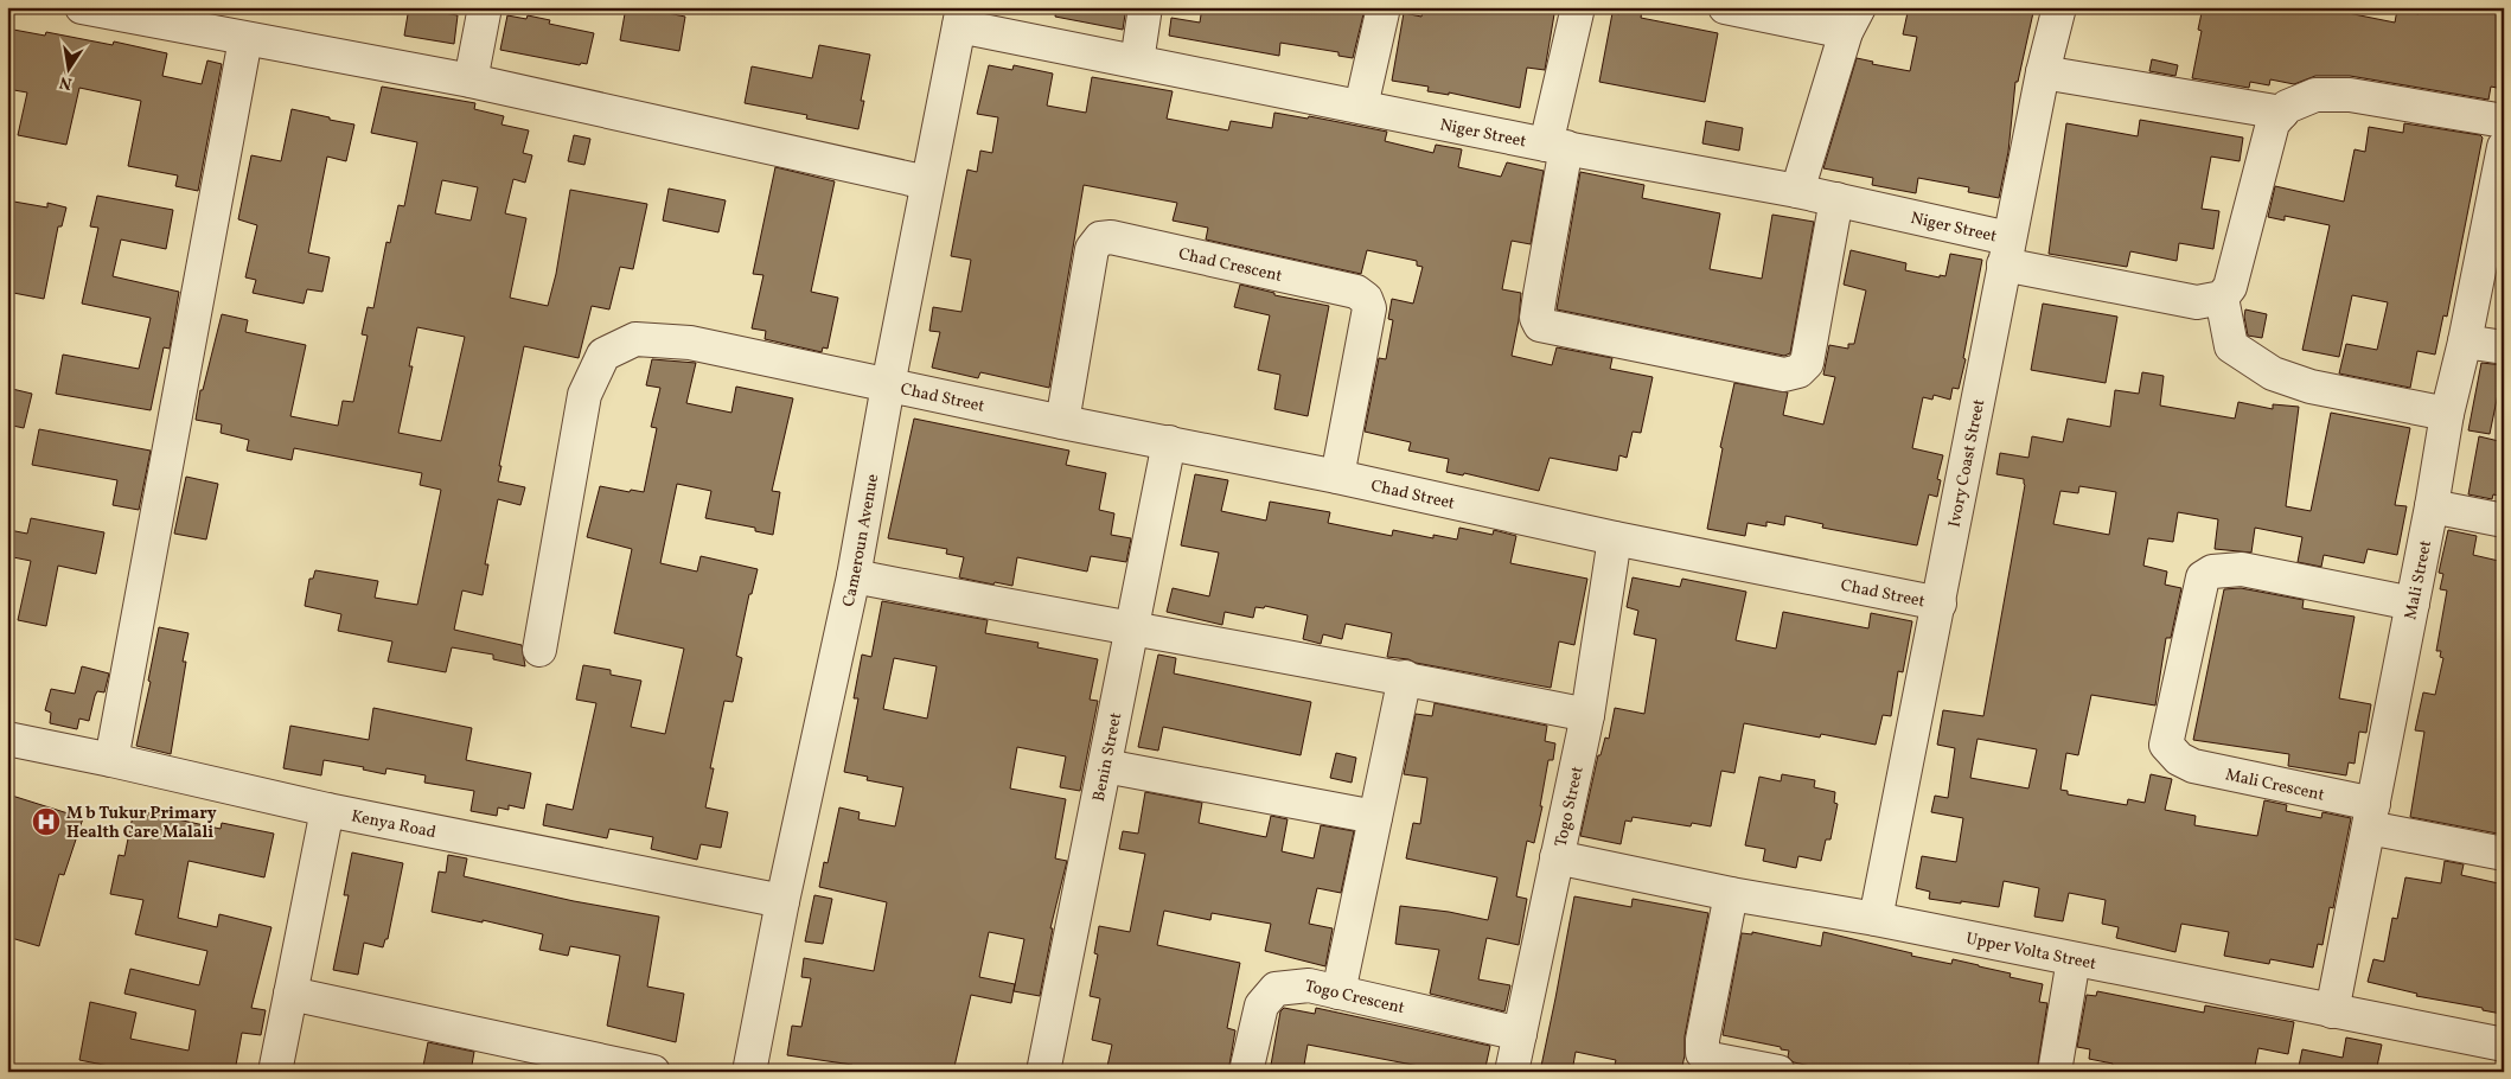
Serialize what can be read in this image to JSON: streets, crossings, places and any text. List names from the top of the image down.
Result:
{
  "streets": {
    "street": [
      "Niger Street",
      "Chad Crescent",
      "Chad Street",
      "Ivory Coast Street",
      "Cameroun Avenue",
      "Mali Street",
      "Benin Street",
      "Mali Crescent",
      "Togo Street",
      "Kenya Road",
      "Upper Volta Street",
      "Togo Crescent"
    ]
  },
  "crossings": [
    ["Niger Street", "Ivory Coast Street"],
    ["Niger Street", "Cameroun Avenue"],
    ["Chad Crescent", "Chad Street"],
    ["Chad Street", "Ivory Coast Street"],
    ["Chad Street", "Cameroun Avenue"],
    ["Chad Street", "Benin Street"],
    ["Chad Street", "Togo Street"],
    ["Ivory Coast Street", "Upper Volta Street"],
    ["Cameroun Avenue", "Kenya Road"],
    ["Mali Street", "Mali Crescent"],
    ["Mali Street", "Upper Volta Street"],
    ["Togo Street", "Upper Volta Street"],
    ["Togo Street", "Togo Crescent"]
  ],
  "places": {
    "hospital": ["M b Tukur Primary Health Care Malali"]
  },
  "north": "bottom"
}
